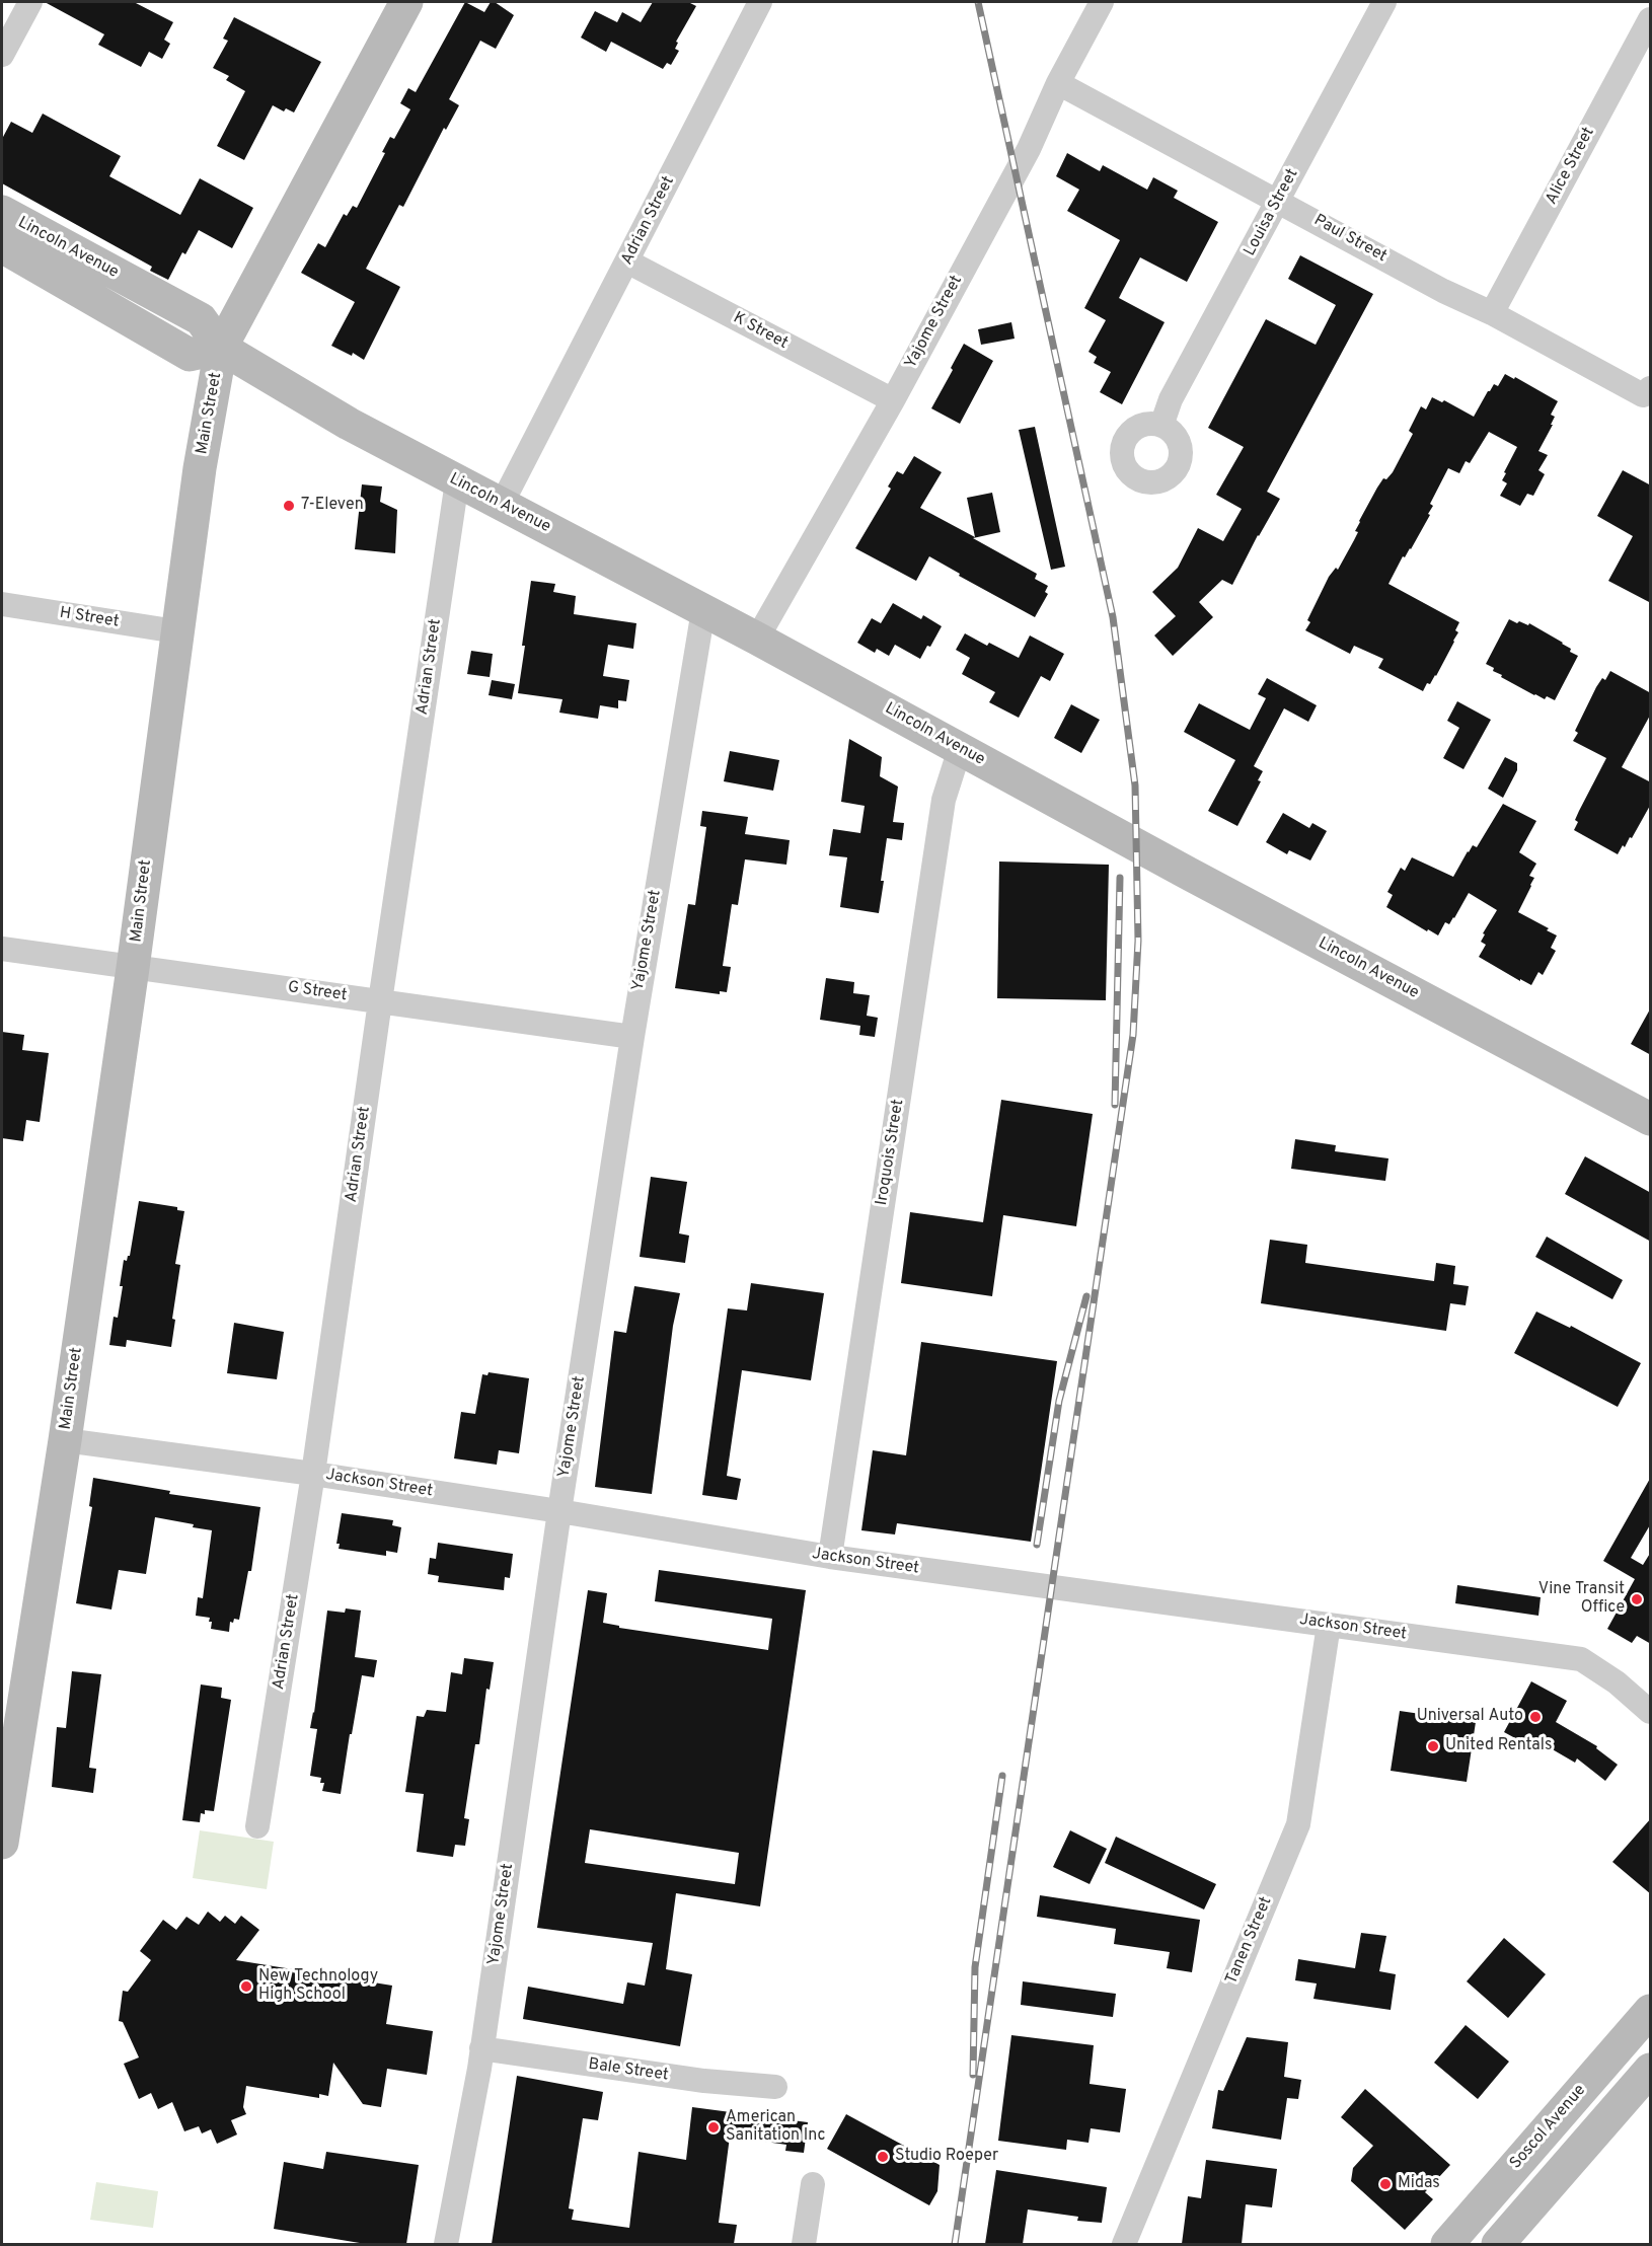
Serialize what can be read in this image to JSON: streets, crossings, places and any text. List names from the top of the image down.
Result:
{
  "streets": {
    "main road": ["Lincoln Avenue", "Main Street", "Soscol Avenue"],
    "street": [
      "Alice Street",
      "Louisa Street",
      "Adrian Street",
      "Paul Street",
      "Yajome Street",
      "K Street",
      "H Street",
      "G Street",
      "Iroquois Street",
      "Jackson Street",
      "Tanen Street",
      "Bale Street"
    ]
  },
  "crossings": [
    ["Alice Street", "Paul Street"],
    ["Louisa Street", "Paul Street"],
    ["Adrian Street", "Lincoln Avenue"],
    ["Adrian Street", "K Street"],
    ["Adrian Street", "G Street"],
    ["Adrian Street", "Jackson Street"],
    ["Paul Street", "Yajome Street"],
    ["Lincoln Avenue", "Yajome Street"],
    ["Lincoln Avenue", "Main Street"],
    ["Lincoln Avenue", "Iroquois Street"],
    ["Yajome Street", "K Street"],
    ["Yajome Street", "G Street"],
    ["Yajome Street", "Jackson Street"],
    ["Yajome Street", "Bale Street"],
    ["Main Street", "H Street"],
    ["Main Street", "G Street"],
    ["Main Street", "Jackson Street"],
    ["Iroquois Street", "Jackson Street"],
    ["Jackson Street", "Tanen Street"]
  ],
  "places": [
    "7-Eleven",
    "Vine Transit Office",
    "Universal Auto",
    "United Rentals",
    "New Technology High School",
    "American Sanitation Inc",
    "Studio Roeper",
    "Midas"
  ]
}
